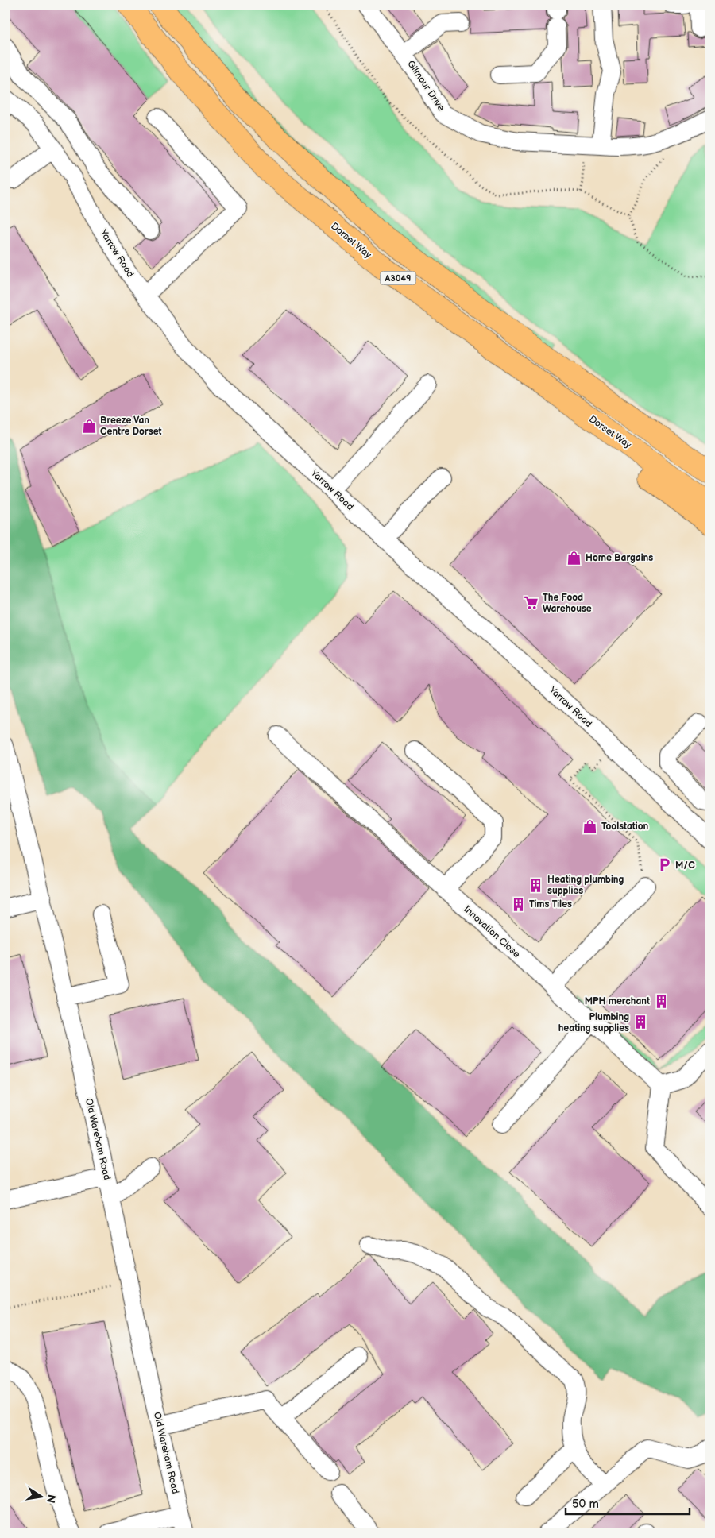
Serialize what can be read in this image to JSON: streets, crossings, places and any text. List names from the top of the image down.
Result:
{
  "streets": {
    "highway": ["Dorset Way", "A3049"],
    "street": [
      "Gilmour Drive",
      "Yarrow Road",
      "Innovation Close",
      "Old Wareham Road"
    ]
  },
  "places": {
    "shop": ["Breeze Van Centre Dorset", "Home Bargains", "Toolstation"],
    "supermarket": ["The Food Warehouse"],
    "parking": ["M/C"],
    "building": [
      "Heating plumbing supplies",
      "Tims Tiles",
      "MPH merchant",
      "Plumbing heating supplies"
    ]
  },
  "scale_bar": "50 m",
  "north": "right"
}
